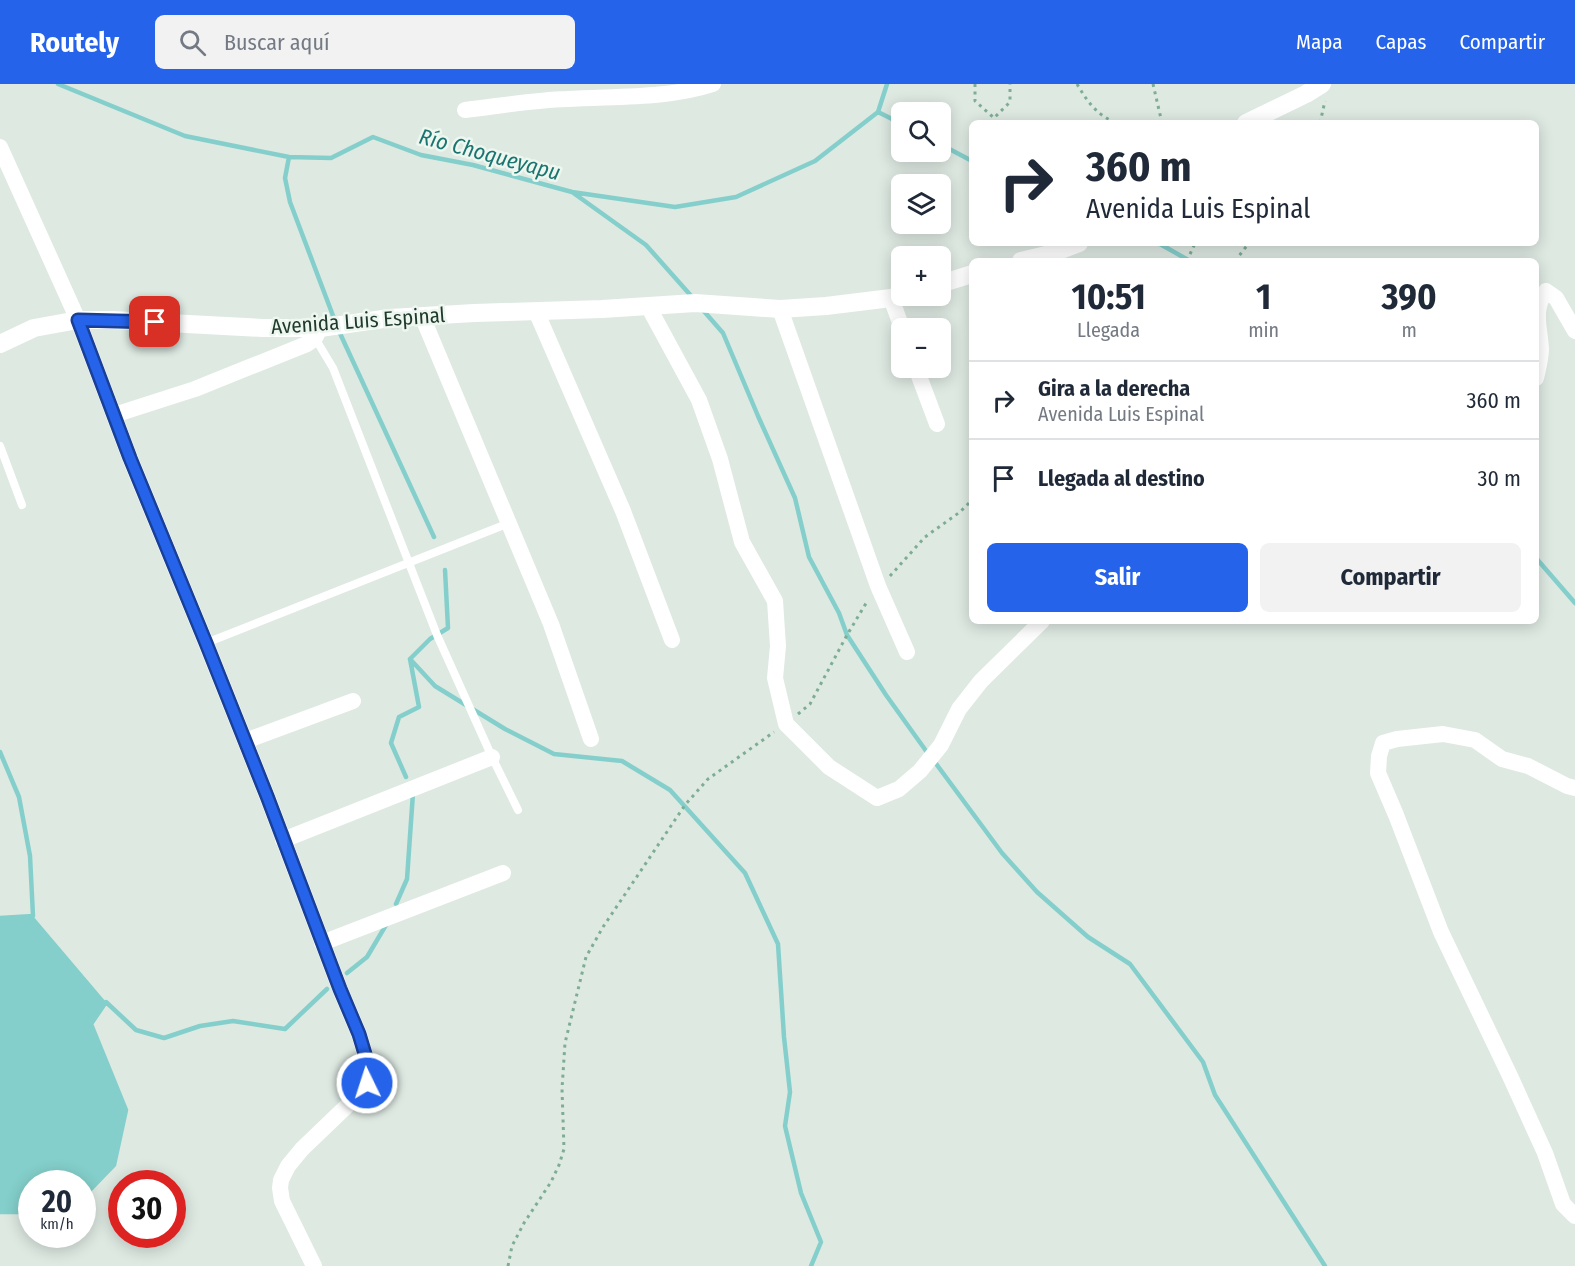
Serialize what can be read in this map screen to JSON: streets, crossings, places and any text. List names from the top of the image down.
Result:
{
  "streets": {
    "street": ["Avenida Luis Espinal"]
  },
  "water": ["Río Choqueyapu"],
  "page": {
    "header": "Routely",
    "search": "Buscar aquí",
    "nav": ["Mapa", "Capas", "Compartir"],
    "map_buttons": ["+", "−"],
    "turn": ["360 m", "Avenida Luis Espinal"],
    "eta": [
      "10:51",
      "Llegada",
      "1",
      "min",
      "390",
      "m"
    ],
    "list": [
      {
        "name": "Gira a la derecha",
        "note": "Avenida Luis Espinal",
        "value": "360 m"
      },
      {
        "name": "Llegada al destino",
        "value": "30 m"
      }
    ],
    "buttons": ["Salir", "Compartir"],
    "speed": "20 km/h",
    "limit": "30"
  }
}
